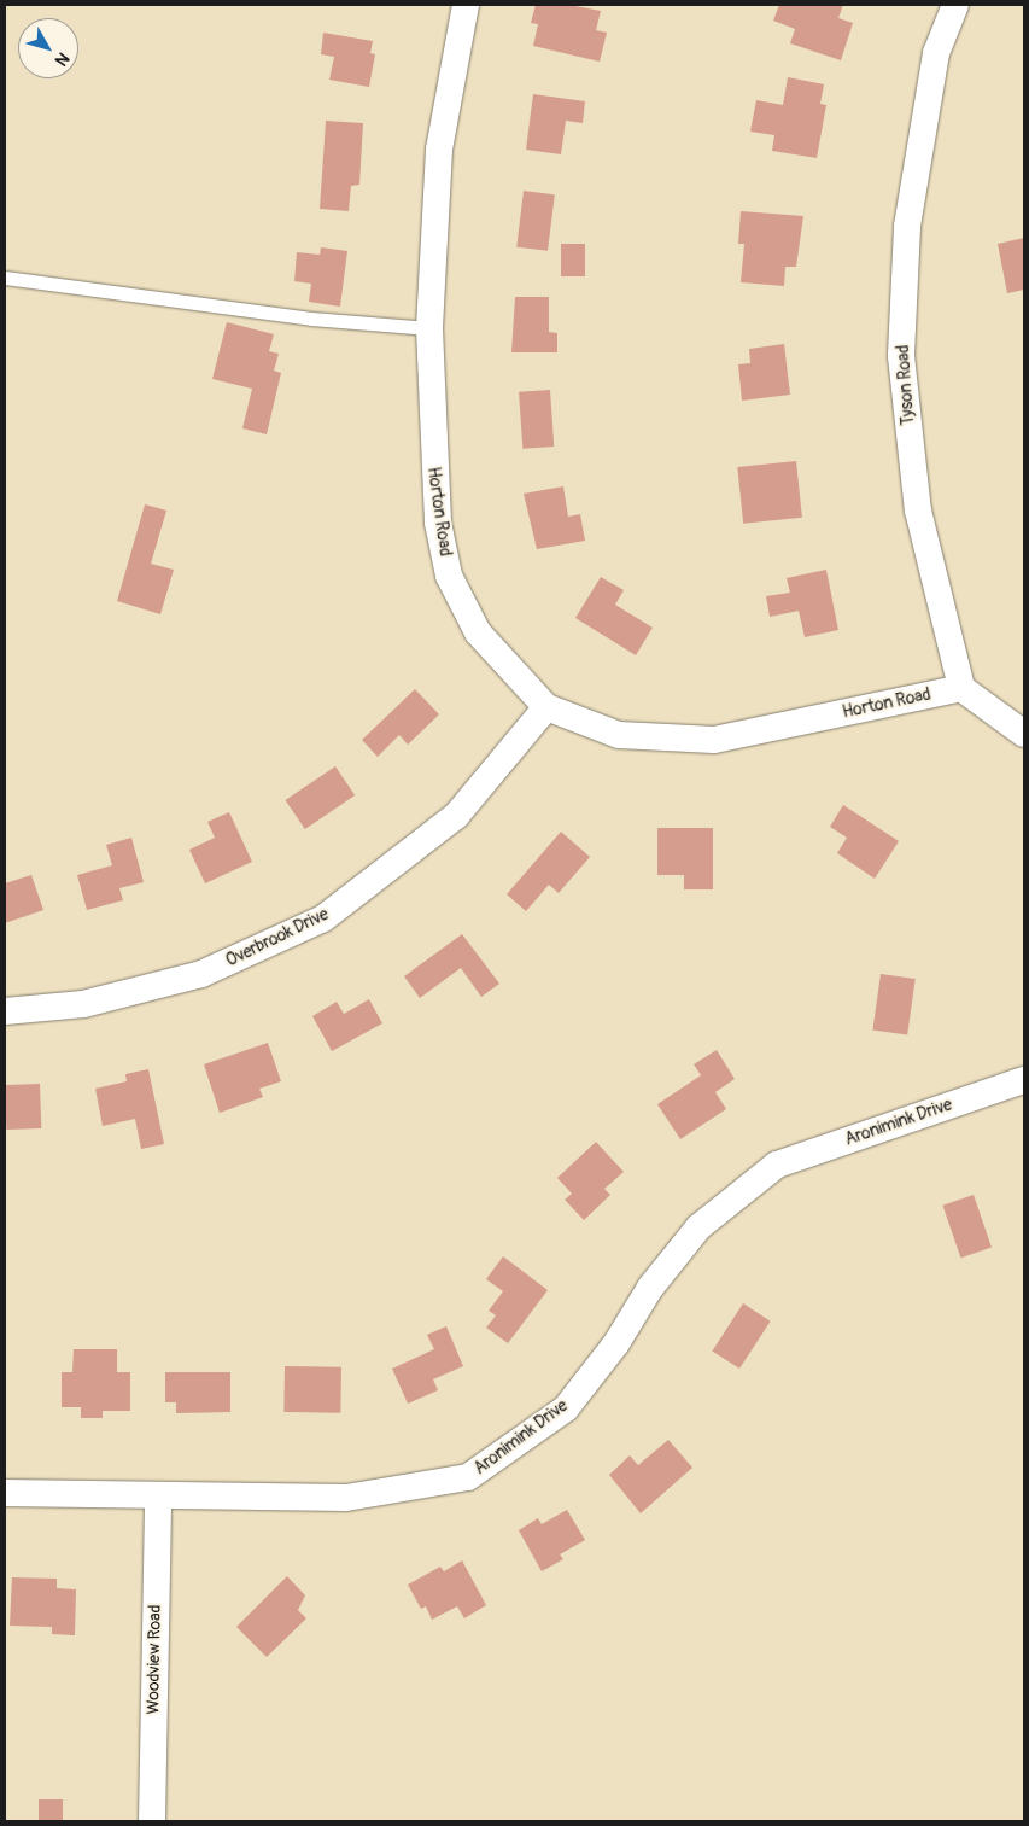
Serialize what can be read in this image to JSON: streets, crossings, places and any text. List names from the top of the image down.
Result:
{
  "streets": {
    "street": [
      "Tyson Road",
      "Horton Road",
      "Overbrook Drive",
      "Aronimink Drive",
      "Woodview Road"
    ]
  },
  "crossings": [
    ["Tyson Road", "Horton Road"],
    ["Horton Road", "Overbrook Drive"],
    ["Aronimink Drive", "Woodview Road"]
  ],
  "north": "bottom right"
}
